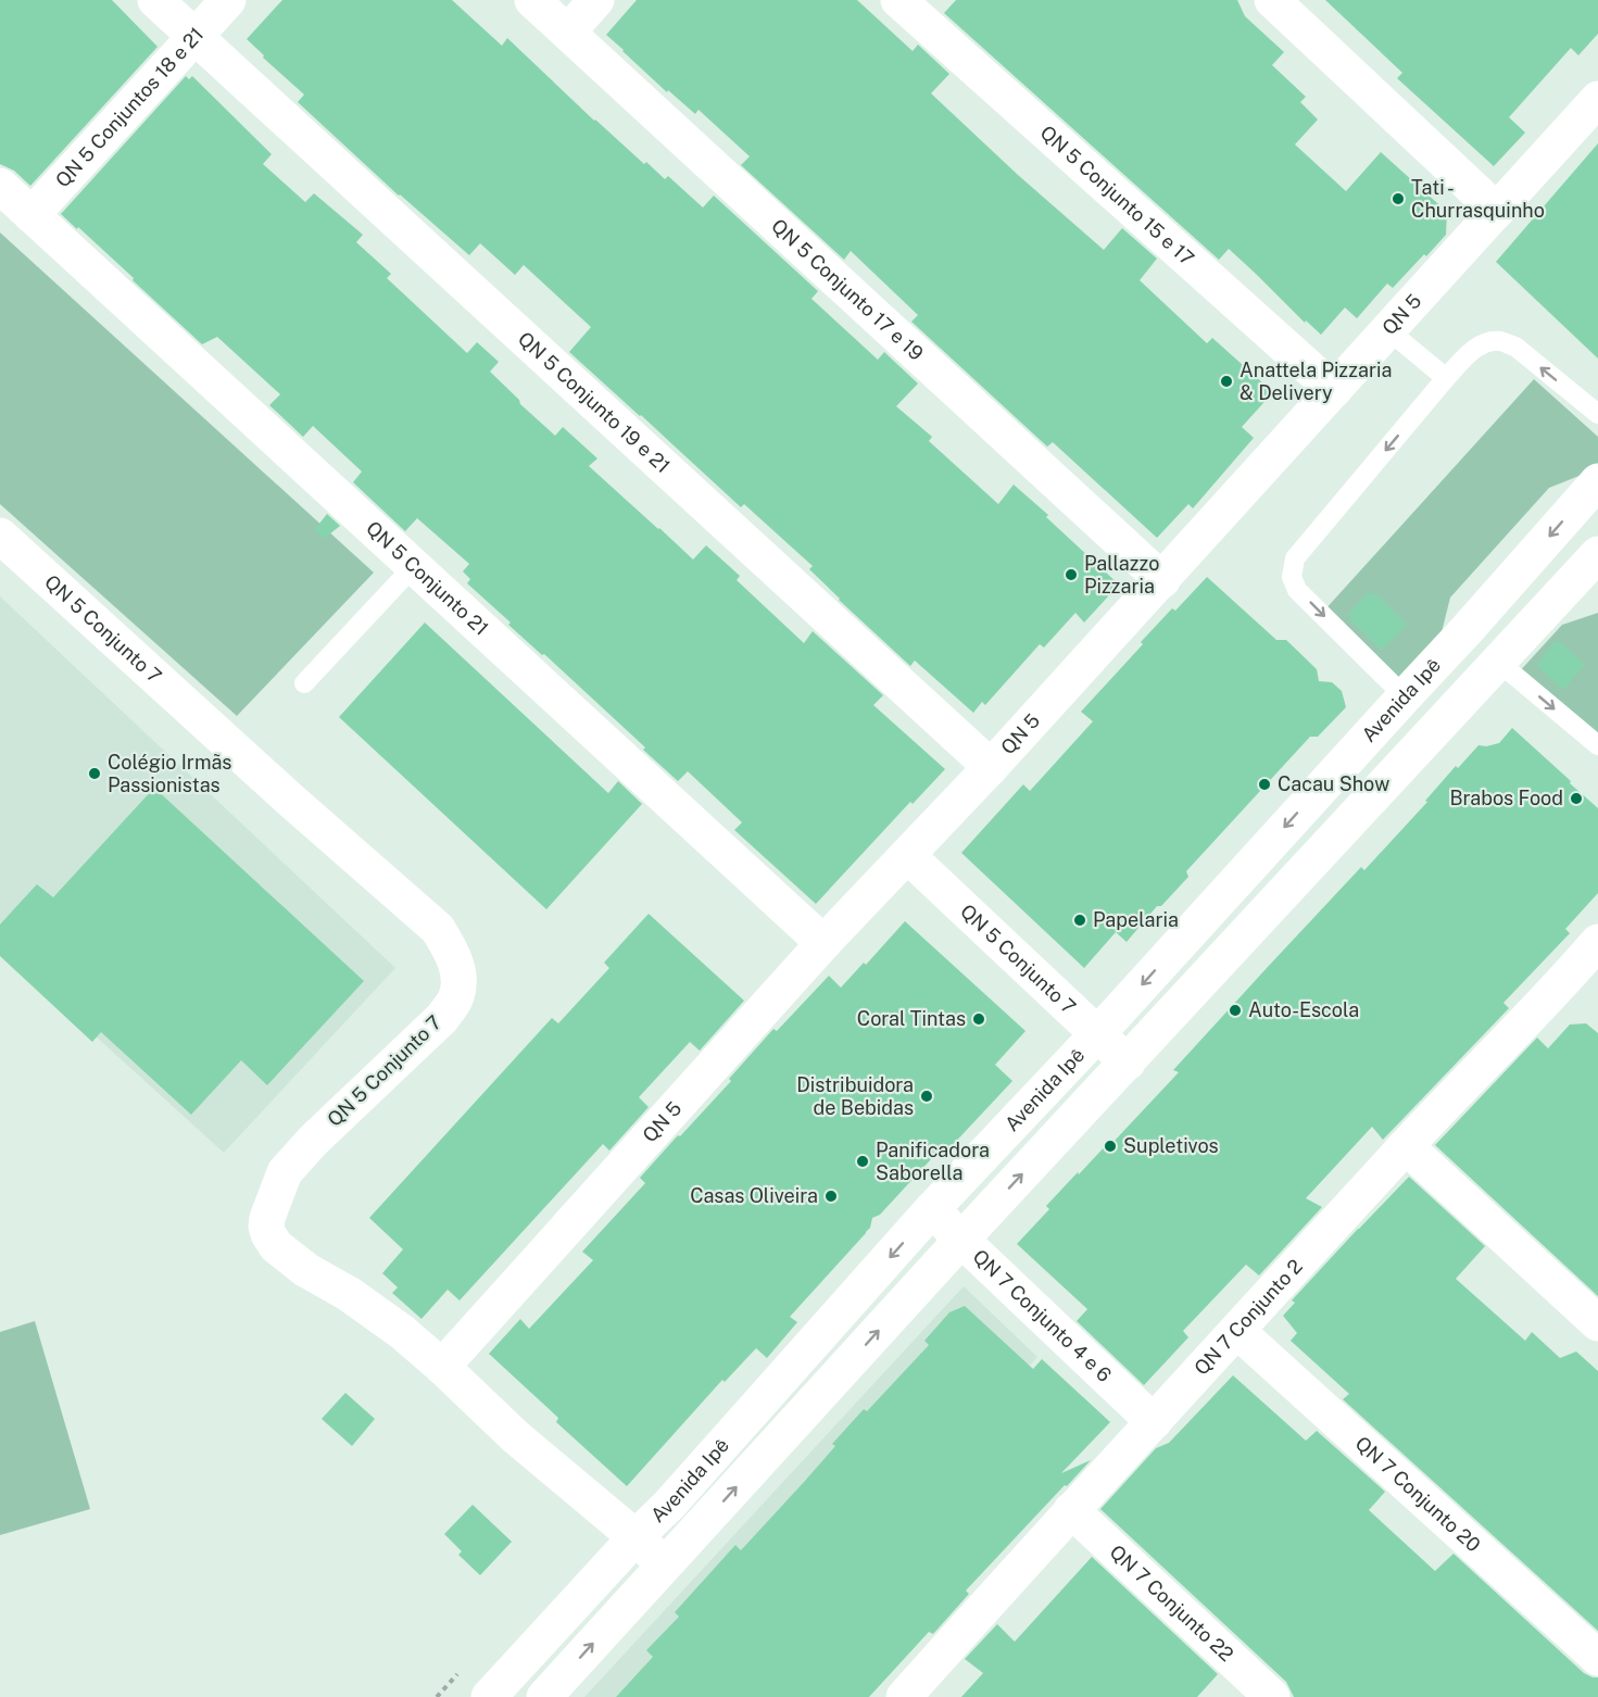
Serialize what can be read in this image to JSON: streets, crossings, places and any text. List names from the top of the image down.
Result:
{
  "streets": {
    "street": [
      "QN 5 Conjuntos 18 e 21",
      "QN 5 Conjunto 15 e 17",
      "QN 5 Conjunto 17 e 19",
      "QN 5",
      "QN 5 Conjunto 19 e 21",
      "QN 5 Conjunto 21",
      "QN 5 Conjunto 7",
      "Avenida Ipê",
      "QN 7 Conjunto 4 e 6",
      "QN 7 Conjunto 2",
      "QN 7 Conjunto 20",
      "QN 7 Conjunto 22"
    ]
  },
  "crossings": [
    ["QN 5 Conjuntos 18 e 21", "QN 5 Conjunto 19 e 21"],
    ["QN 5 Conjuntos 18 e 21", "QN 5 Conjunto 21"],
    ["QN 5 Conjunto 15 e 17", "QN 5"],
    ["QN 5 Conjunto 17 e 19", "QN 5"],
    ["QN 5", "QN 5 Conjunto 19 e 21"],
    ["QN 5", "QN 5 Conjunto 21"],
    ["QN 5", "QN 5 Conjunto 7"],
    ["QN 5 Conjunto 7", "Avenida Ipê"],
    ["Avenida Ipê", "QN 7 Conjunto 4 e 6"],
    ["QN 7 Conjunto 4 e 6", "QN 7 Conjunto 2"],
    ["QN 7 Conjunto 2", "QN 7 Conjunto 20"],
    ["QN 7 Conjunto 2", "QN 7 Conjunto 22"]
  ],
  "places": [
    "Tati - Churrasquinho",
    "Anattela Pizzaria & Delivery",
    "Pallazzo Pizzaria",
    "Colégio Irmãs Passionistas",
    "Cacau Show",
    "Brabos Food",
    "Papelaria",
    "Auto-Escola",
    "Coral Tintas",
    "Distribuidora de Bebidas",
    "Supletivos",
    "Panificadora Saborella",
    "Casas Oliveira"
  ]
}
